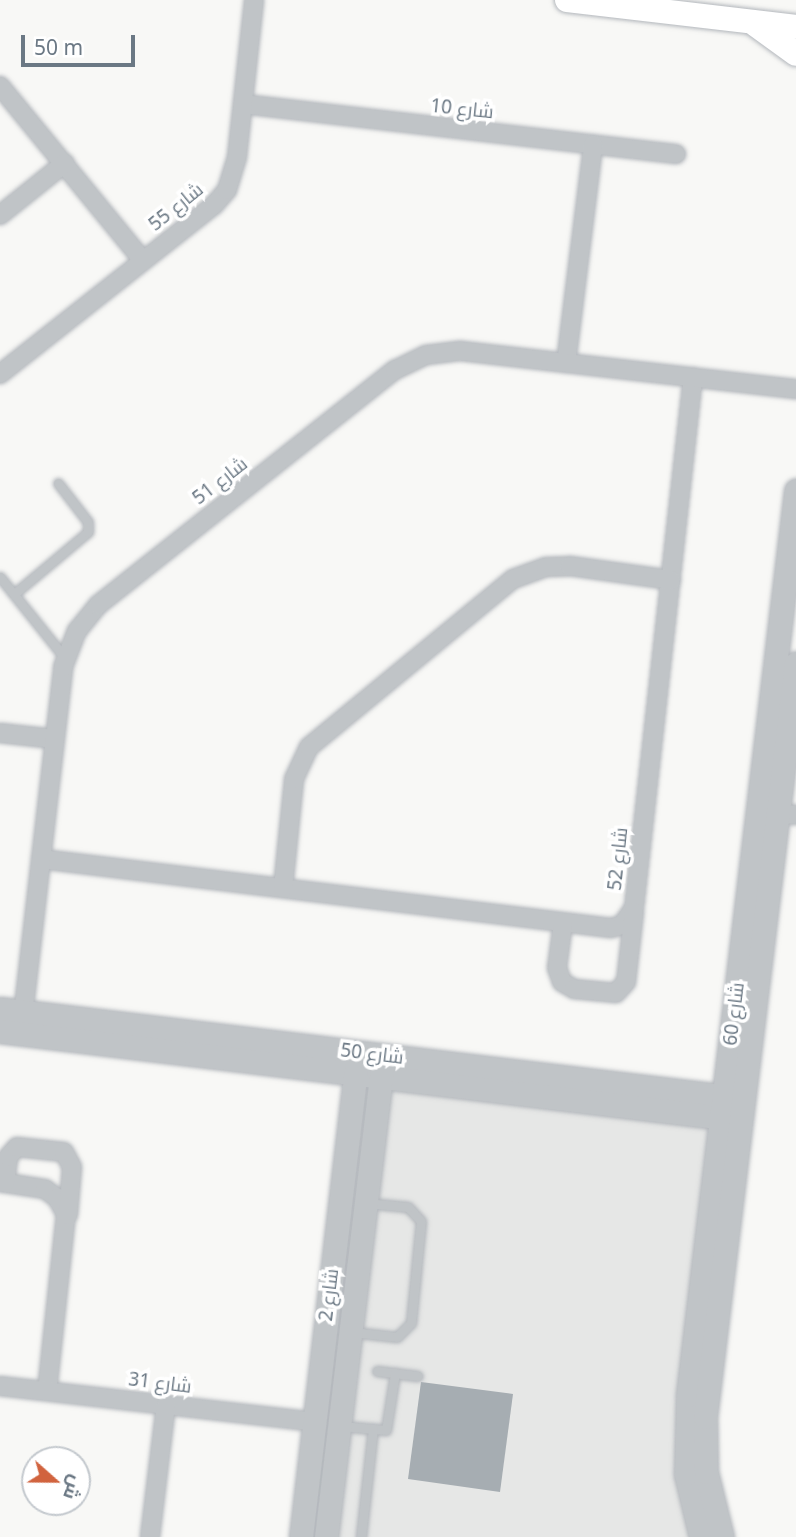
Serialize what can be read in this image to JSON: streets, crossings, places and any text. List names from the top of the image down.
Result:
{
  "streets": {
    "street": [
      "شارع 10",
      "شارع 55",
      "شارع 51",
      "شارع 52",
      "شارع 60",
      "شارع 50",
      "شارع 2",
      "شارع 31"
    ]
  },
  "crossings": [
    ["شارع 10", "شارع 55"],
    ["شارع 51", "شارع 52"],
    ["شارع 51", "شارع 50"],
    ["شارع 60", "شارع 50"],
    ["شارع 50", "شارع 2"],
    ["شارع 2", "شارع 31"]
  ],
  "scale_bar": "50 m",
  "north": "right"
}
